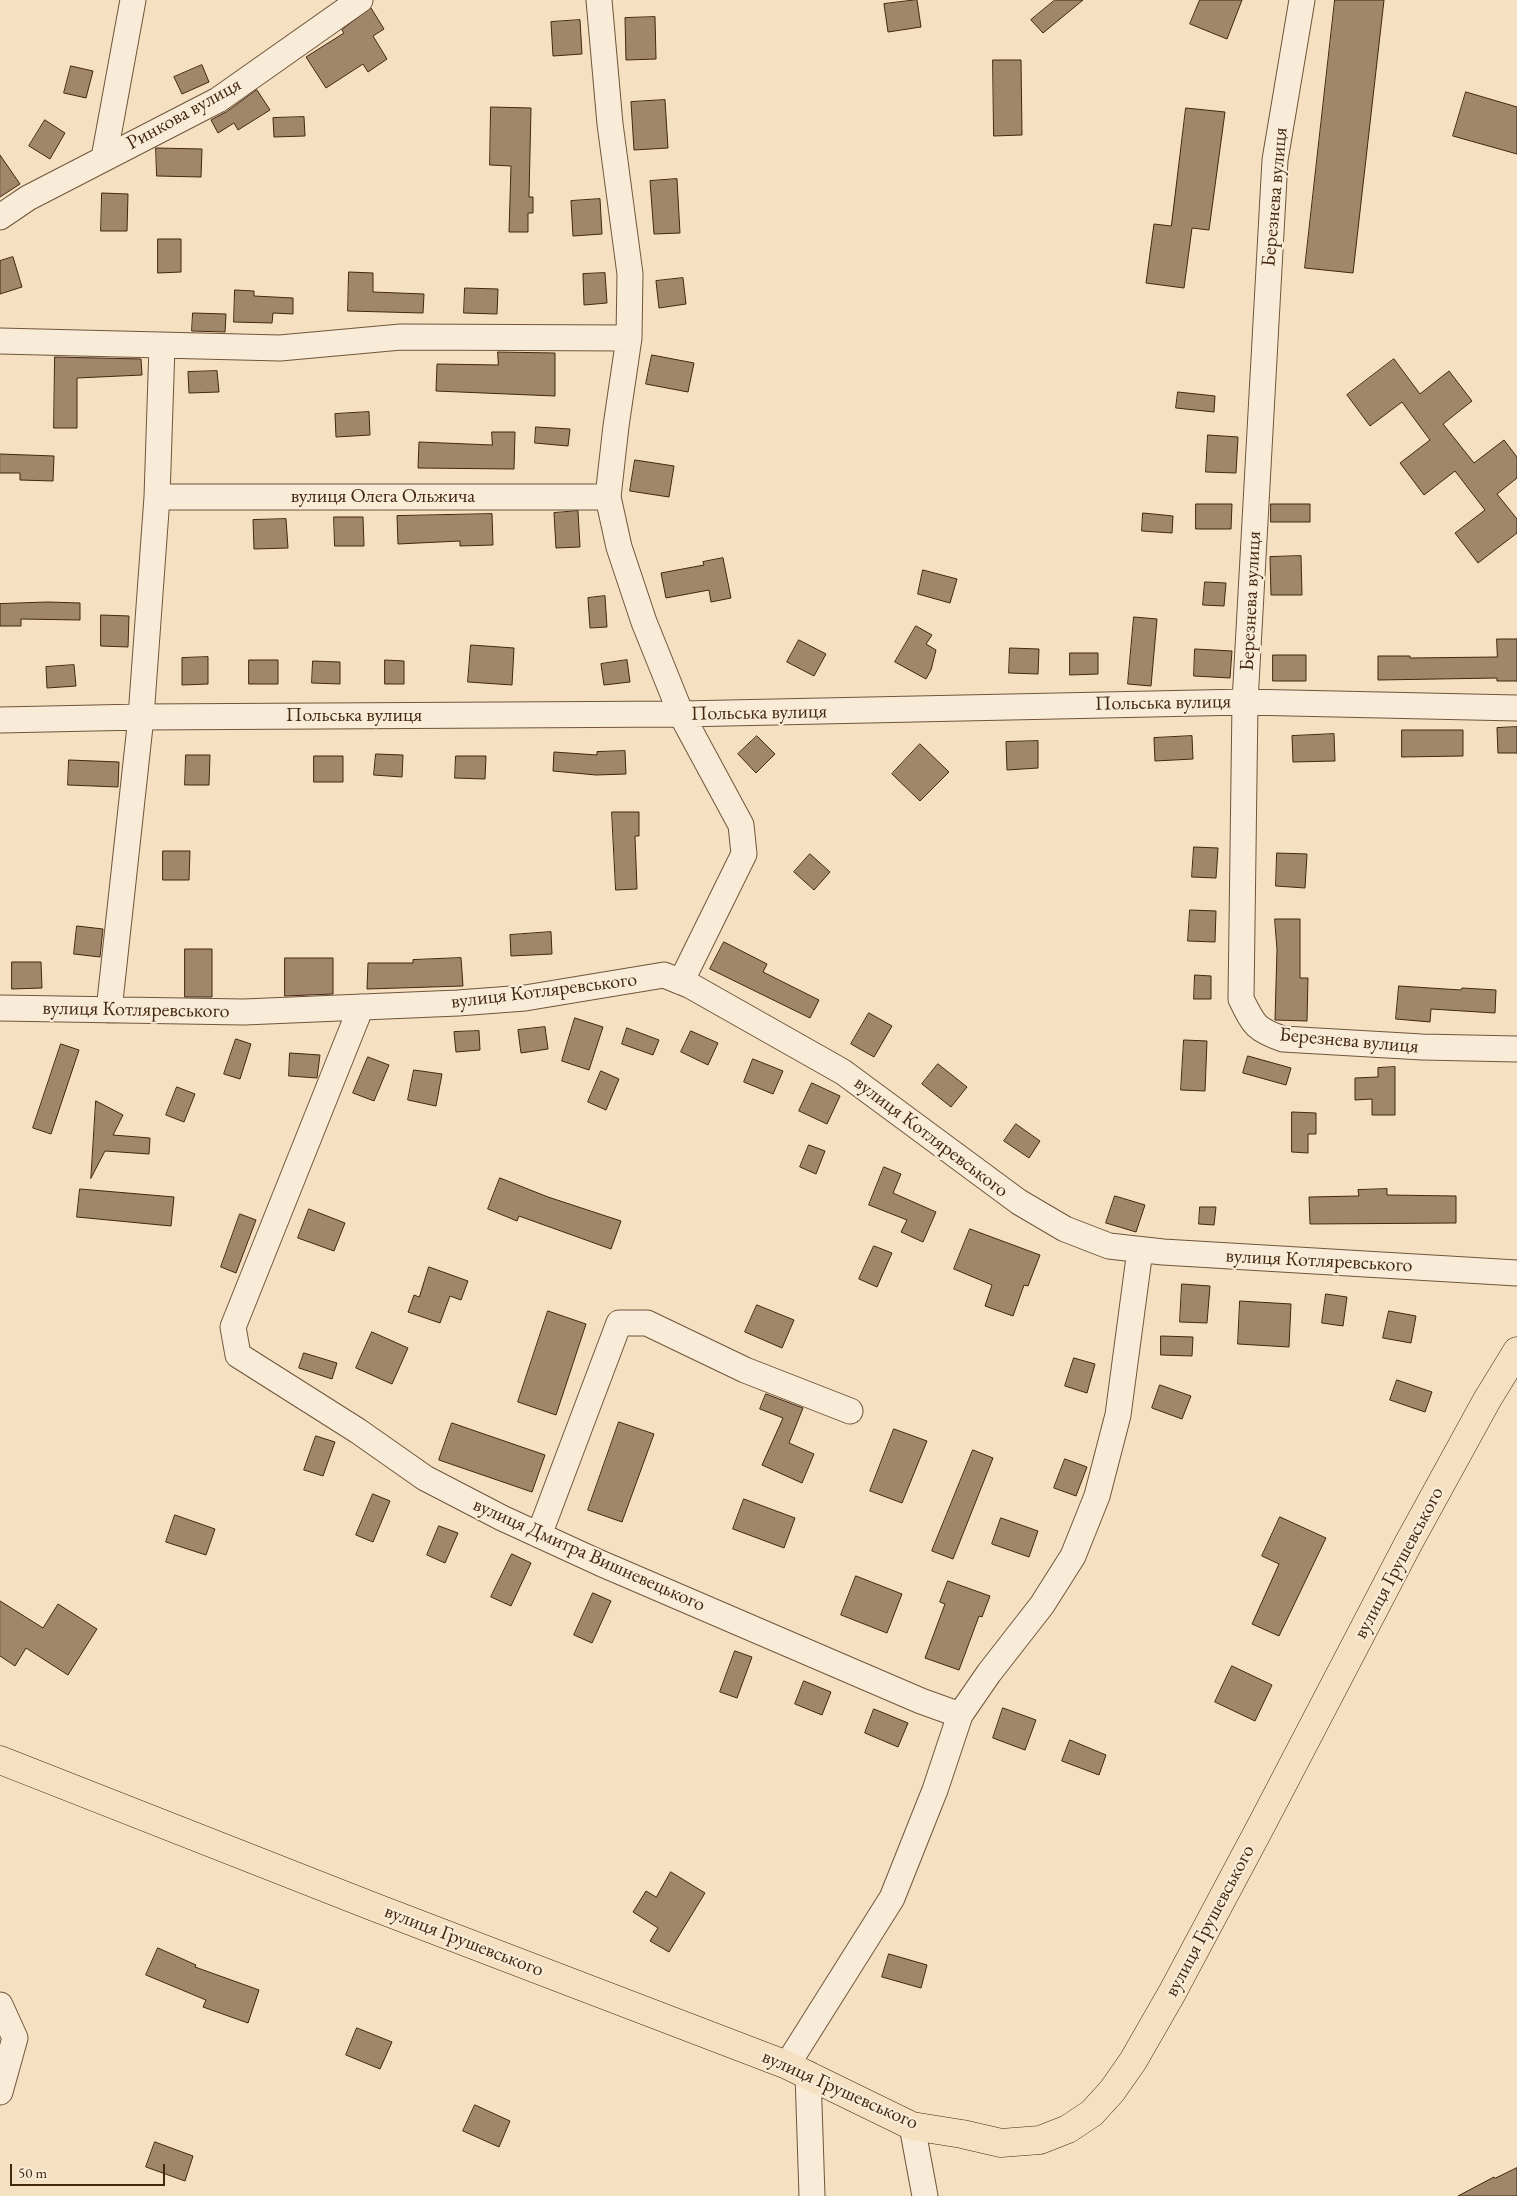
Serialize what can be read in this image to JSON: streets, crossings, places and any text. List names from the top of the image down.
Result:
{
  "streets": {
    "main road": ["вулиця Грушевського"],
    "street": [
      "Ринкова вулиця",
      "Березнева вулиця",
      "вулиця Олега Ольжича",
      "Польська вулиця",
      "вулиця Котляревського",
      "вулиця Дмитра Вишневецького"
    ]
  },
  "crossings": [
    ["Березнева вулиця", "Польська вулиця"],
    ["вулиця Котляревського", "вулиця Дмитра Вишневецького"]
  ],
  "scale_bar": "50 m"
}
